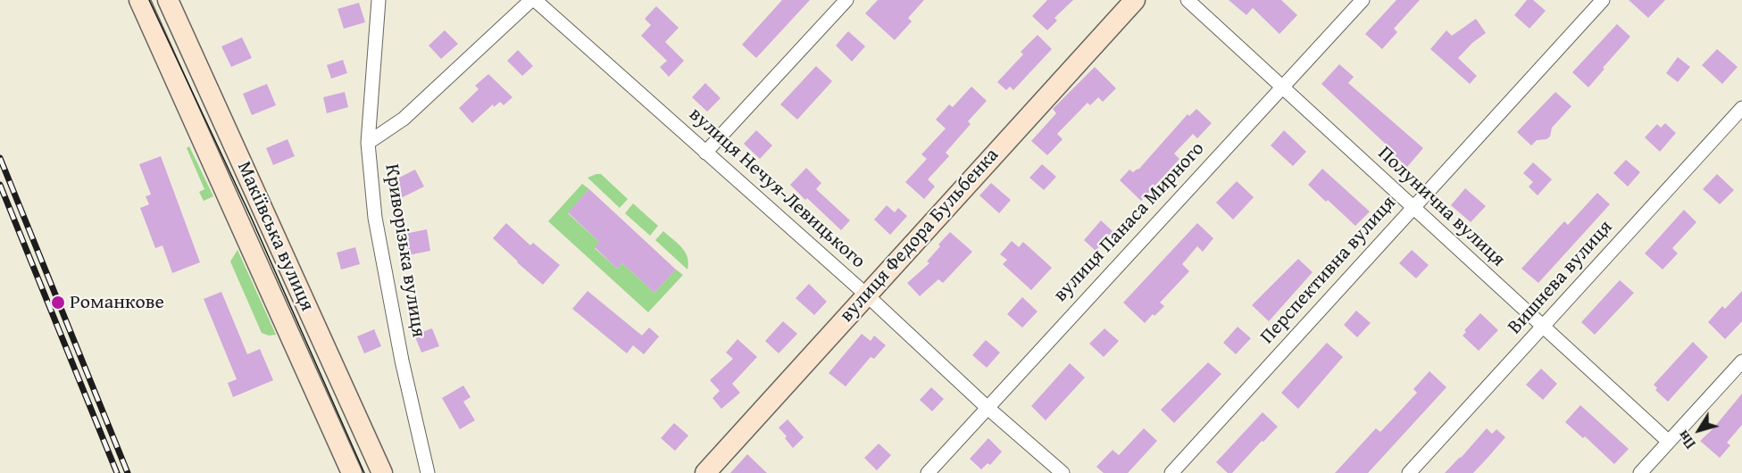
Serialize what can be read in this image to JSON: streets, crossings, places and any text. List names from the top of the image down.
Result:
{
  "streets": {
    "main road": ["вулиця Федора Бульбенка", "Макіївська вулиця"],
    "street": [
      "вулиця Нечуя-Левицького",
      "Полунична вулиця",
      "вулиця Панаса Мирного",
      "Криворізька вулиця",
      "Перспективна вулиця",
      "Вишнева вулиця"
    ]
  },
  "crossings": [
    ["вулиця Нечуя-Левицького", "вулиця Панаса Мирного"],
    ["вулиця Нечуя-Левицького", "вулиця Федора Бульбенка"],
    ["Полунична вулиця", "вулиця Панаса Мирного"],
    ["Полунична вулиця", "Перспективна вулиця"],
    ["Полунична вулиця", "Вишнева вулиця"]
  ],
  "places": ["Романкове"],
  "north": "bottom left"
}
